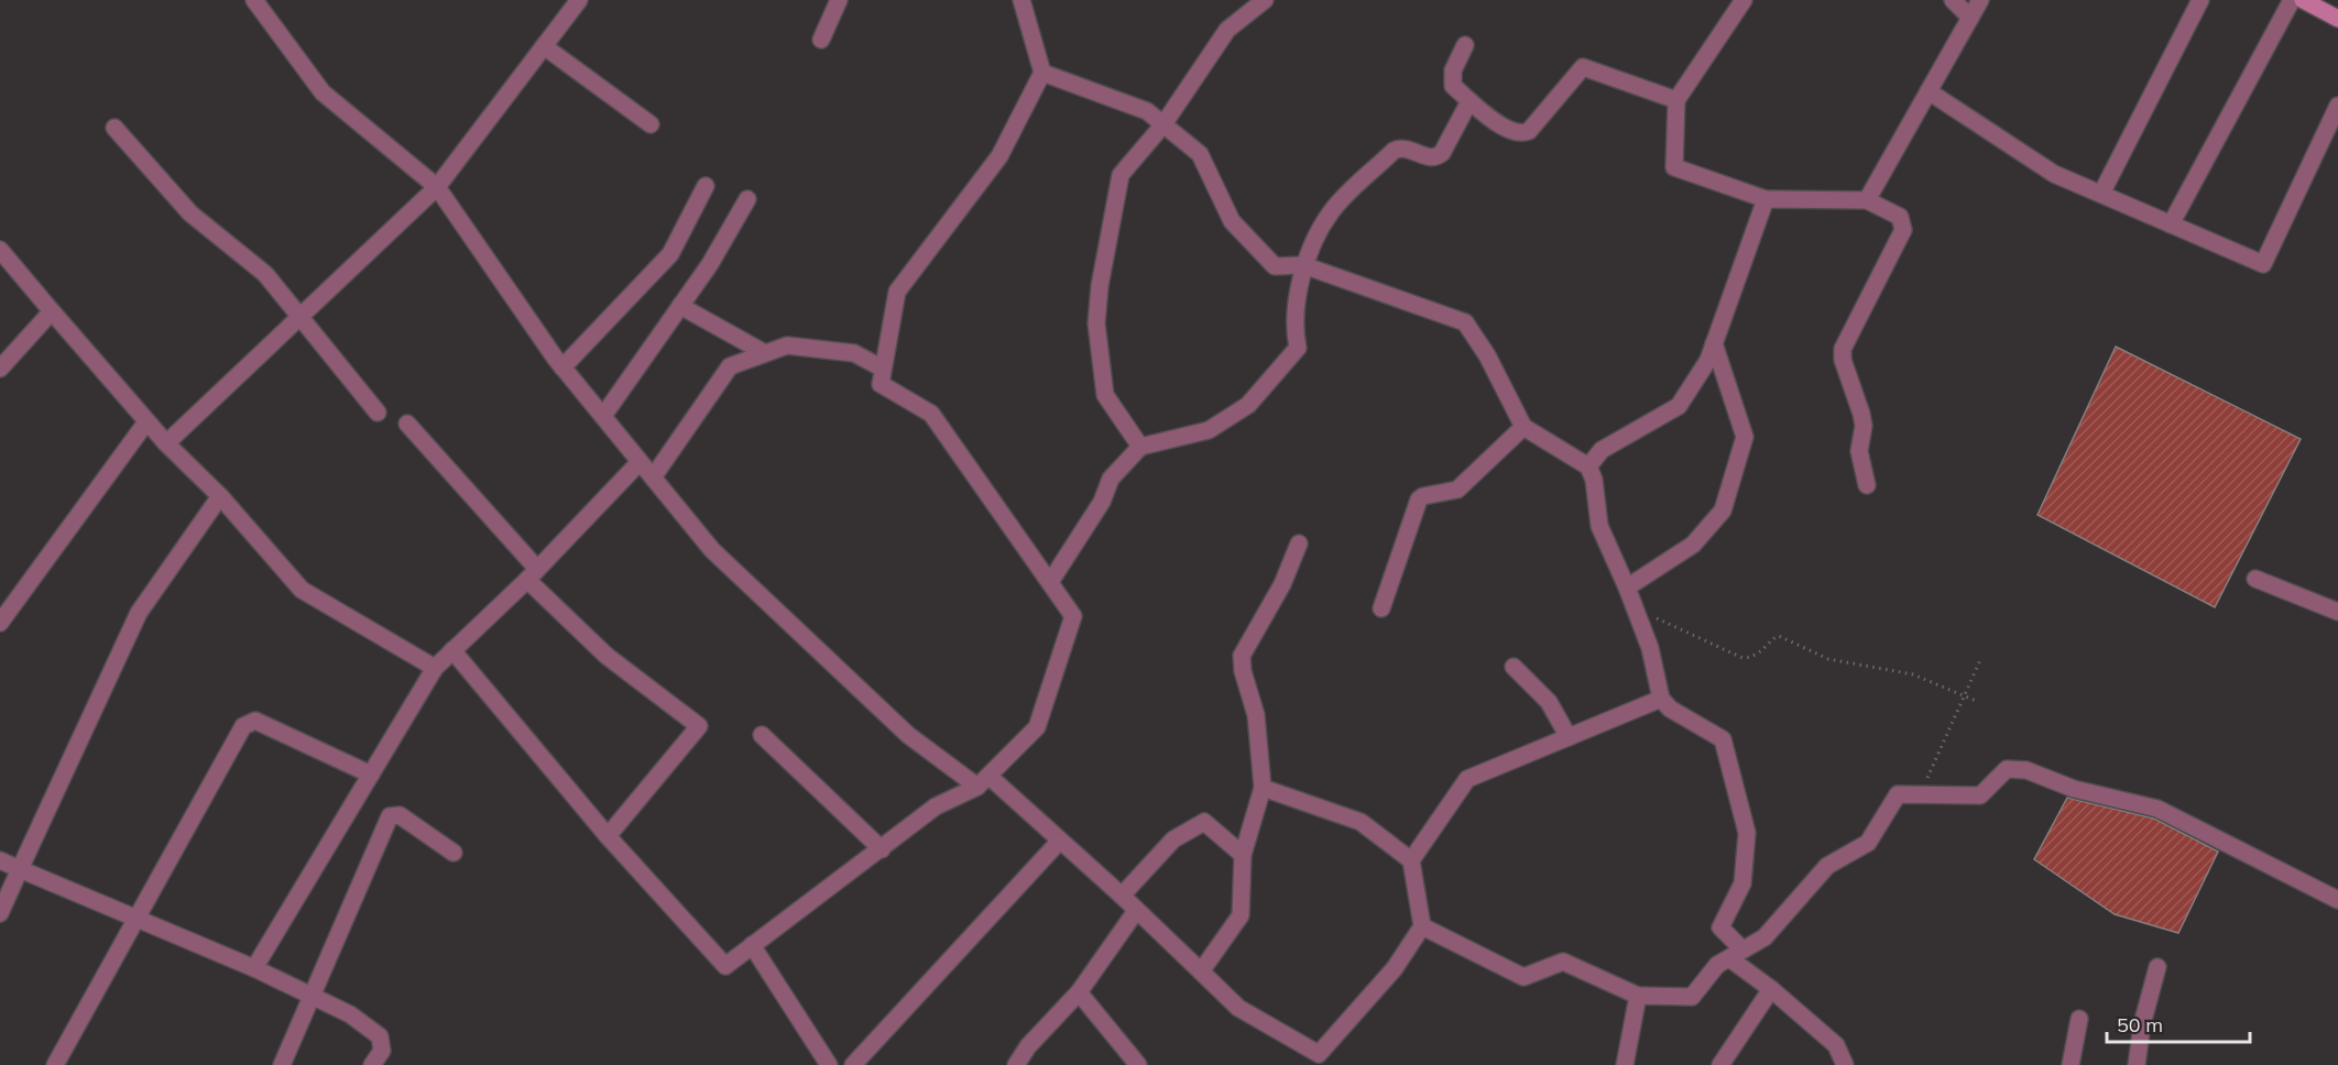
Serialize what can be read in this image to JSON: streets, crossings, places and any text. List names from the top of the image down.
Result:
{
  "scale_bar": "50 m"
}
